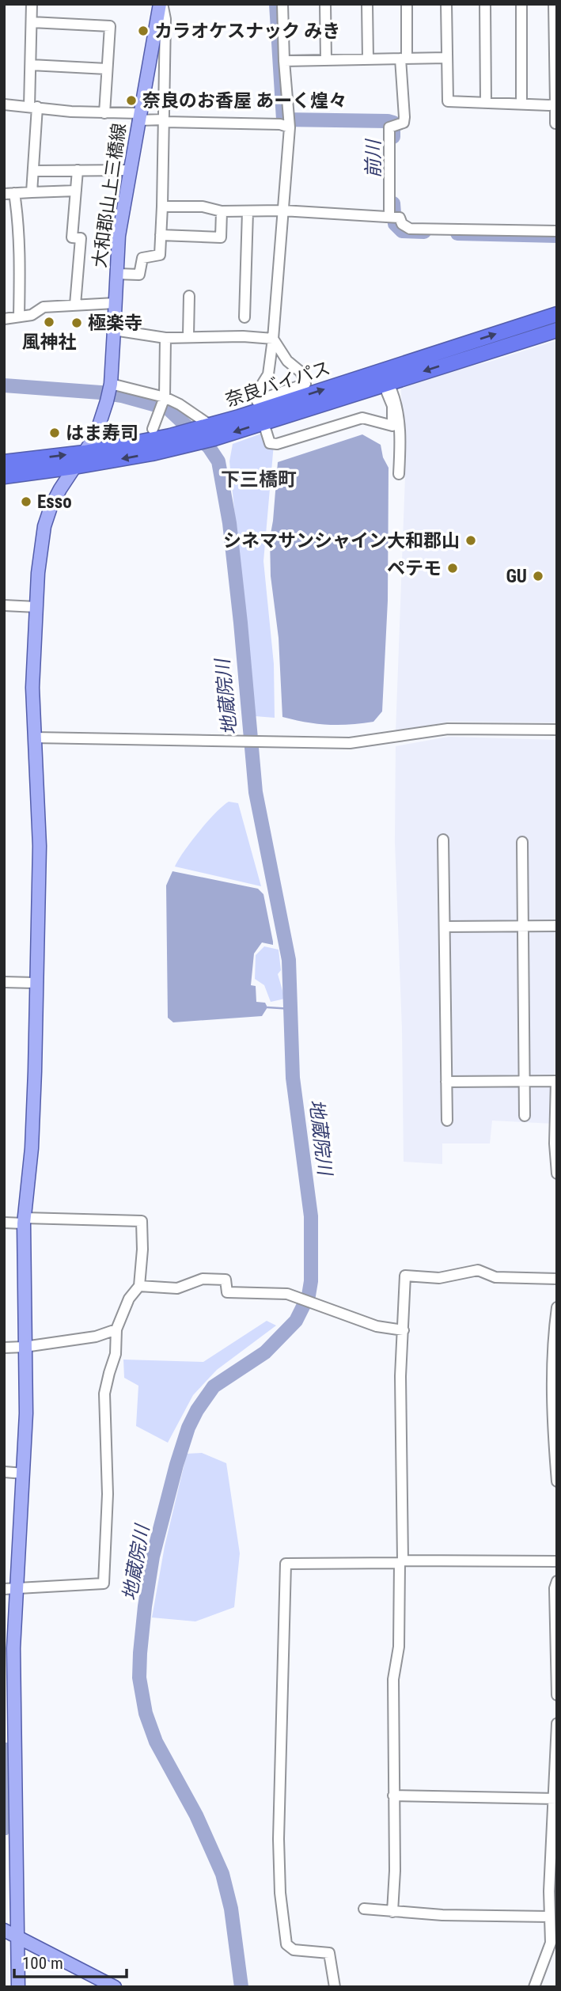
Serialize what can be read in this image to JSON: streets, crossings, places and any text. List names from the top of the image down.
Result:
{
  "streets": {
    "highway": ["奈良バイパス"],
    "main road": ["大和郡山上三橋線"]
  },
  "crossings": [
    ["大和郡山上三橋線", "奈良バイパス"]
  ],
  "districts": ["下三橋町"],
  "water": ["前川", "地蔵院川"],
  "places": [
    "カラオケスナック みき",
    "奈良のお香屋 あーく煌々",
    "風神社",
    "極楽寺",
    "はま寿司",
    "Esso",
    "シネマサンシャイン大和郡山",
    "ペテモ",
    "GU"
  ],
  "scale_bar": "100 m"
}
